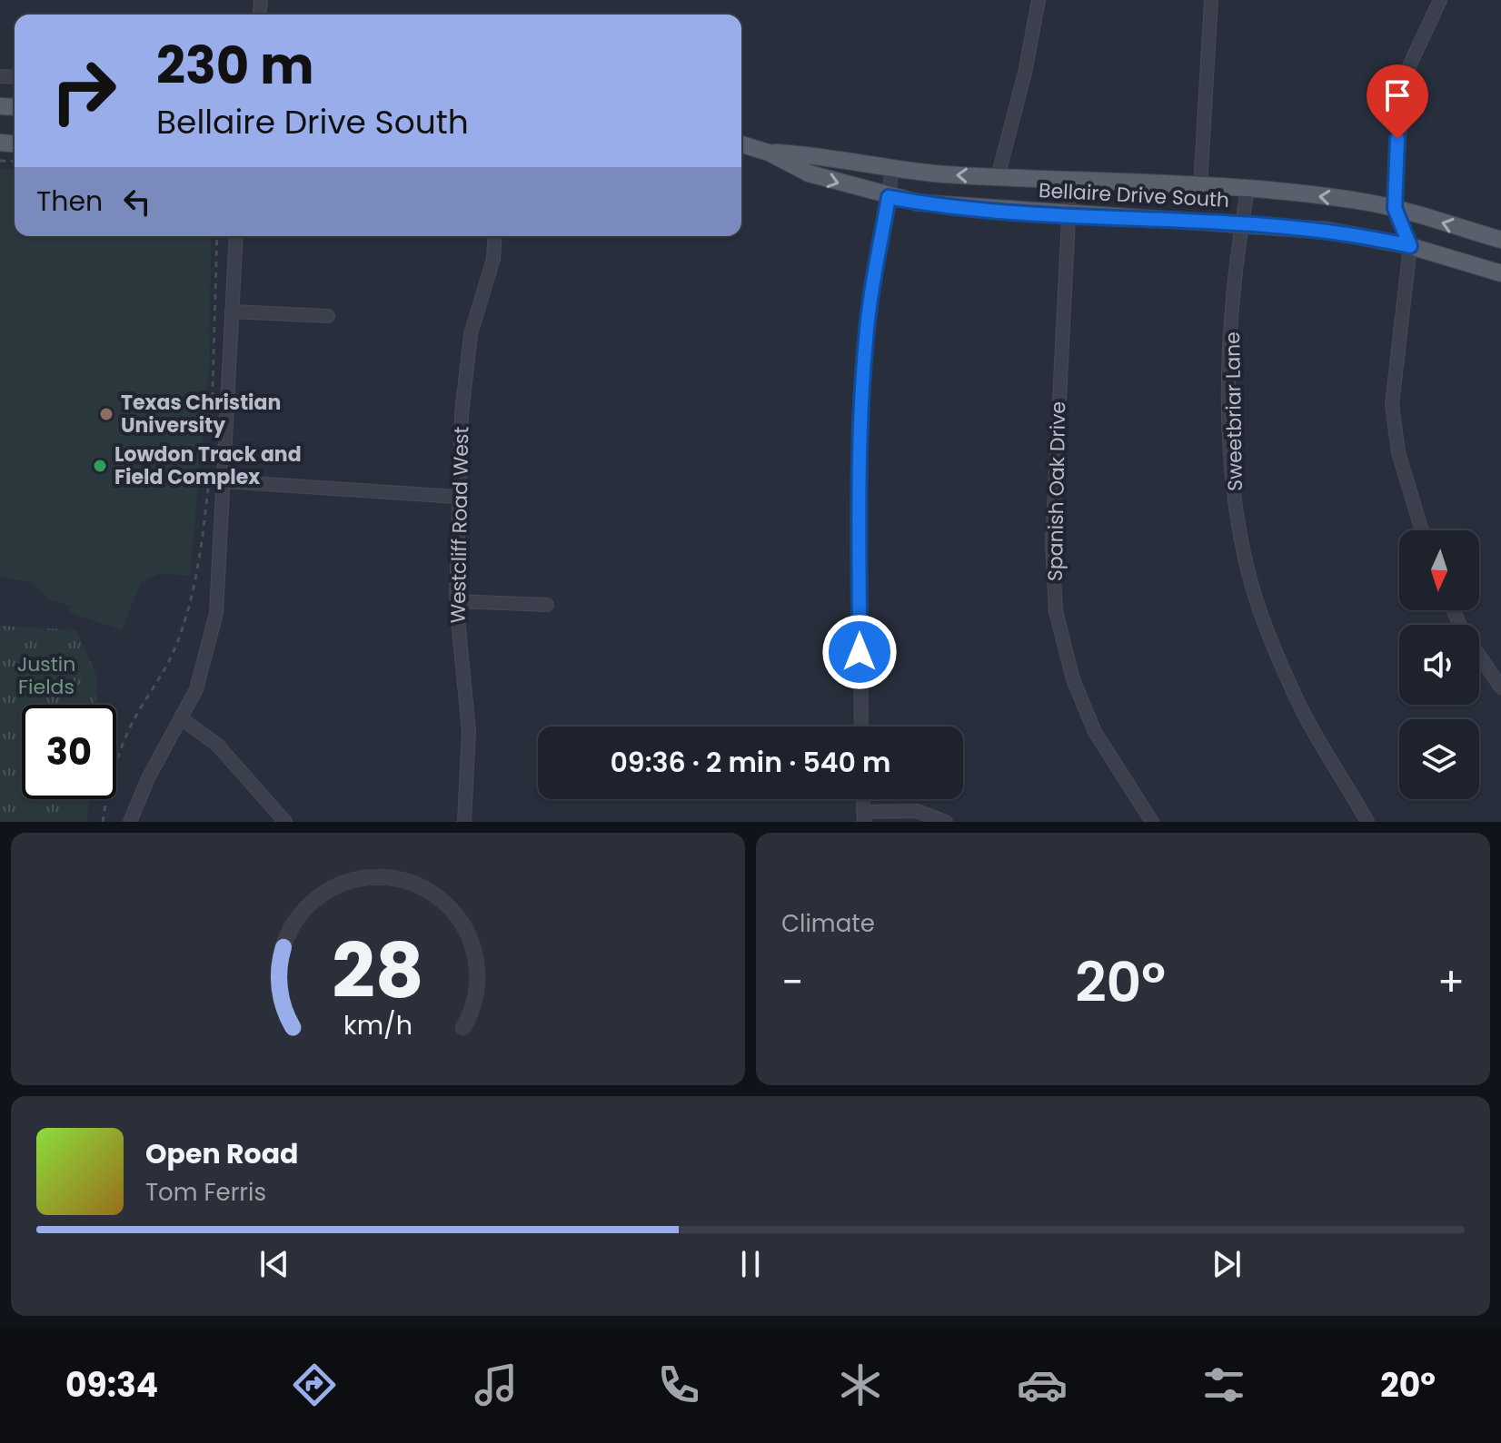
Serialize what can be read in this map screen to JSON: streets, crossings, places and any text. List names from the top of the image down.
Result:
{
  "streets": {
    "main road": ["Bellaire Drive South"],
    "street": ["Sweetbriar Lane", "Spanish Oak Drive", "Westcliff Road West"]
  },
  "crossings": [
    ["Bellaire Drive South", "Sweetbriar Lane"],
    ["Bellaire Drive South", "Spanish Oak Drive"]
  ],
  "parks": ["Justin Fields"],
  "places": ["Texas Christian University", "Lowdon Track and Field Complex"],
  "north": "bottom",
  "page": {
    "turn": ["230 m", "Bellaire Drive South"],
    "then": "Then",
    "limit": "30",
    "trip": "09:36 · 2 min · 540 m",
    "tile": "Climate",
    "heat": ["−", "20°", "+"],
    "song": ["Open Road", "Tom Ferris"],
    "tabs": ["09:34", "20°"],
    "gauge": ["28", "km/h"]
  }
}
